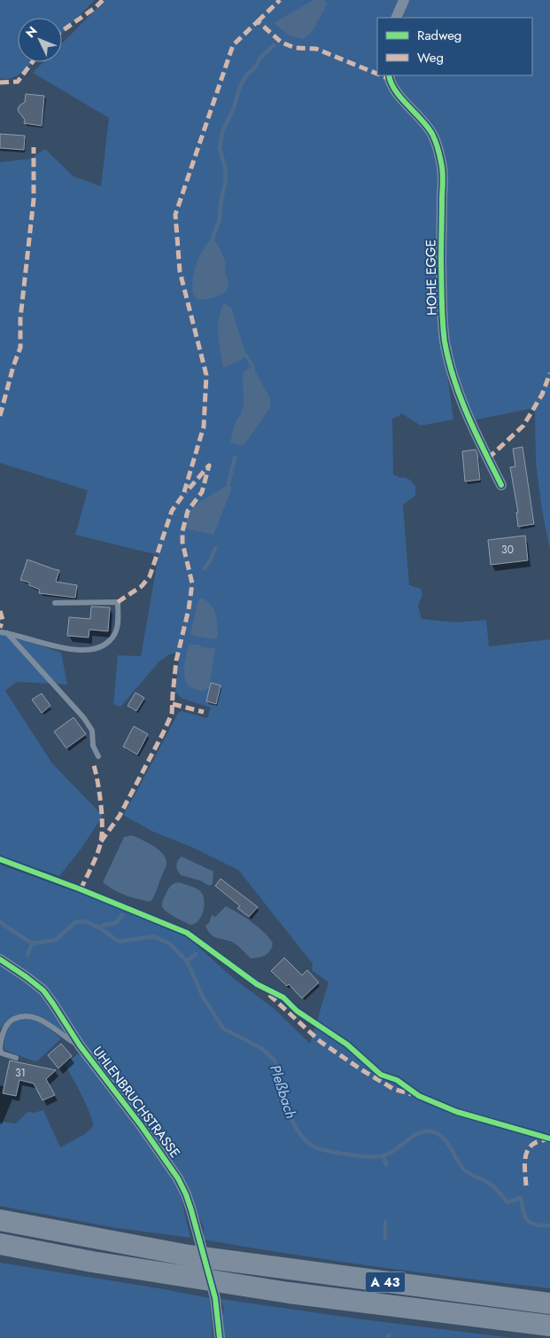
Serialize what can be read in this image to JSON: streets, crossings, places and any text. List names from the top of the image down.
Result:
{
  "streets": {
    "highway": ["A 43"],
    "street": ["HOHE EGGE", "UHLENBRUCHSTRASSE"]
  },
  "water": ["Pleßbach"],
  "house_numbers": ["30", "31"],
  "legend": ["Radweg", "Weg"],
  "north": "top left"
}
